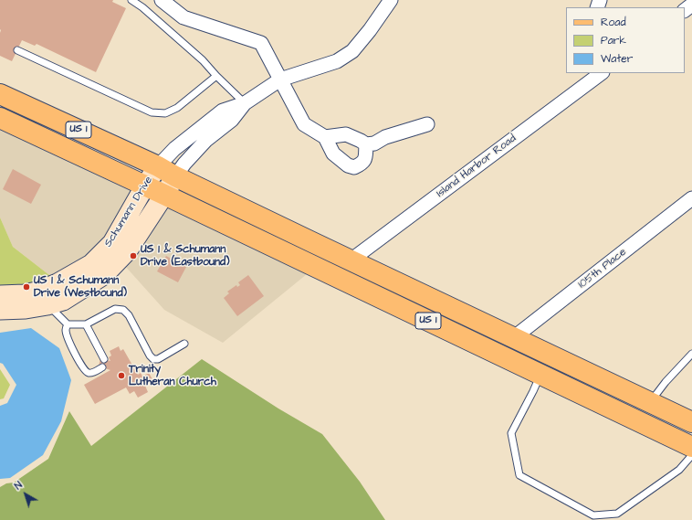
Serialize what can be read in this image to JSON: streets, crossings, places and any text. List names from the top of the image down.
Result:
{
  "streets": {
    "main road": ["US 1"],
    "street": ["Island Harbor Road", "Schumann Drive", "105th Place"]
  },
  "crossings": [
    ["US 1", "Island Harbor Road"],
    ["US 1", "Schumann Drive"],
    ["US 1", "105th Place"]
  ],
  "places": ["US 1 & Schumann Drive (Eastbound)", "US 1 & Schumann Drive (Westbound)", "Trinity Lutheran Church"],
  "legend": ["Road", "Park", "Water"],
  "north": "top left"
}
